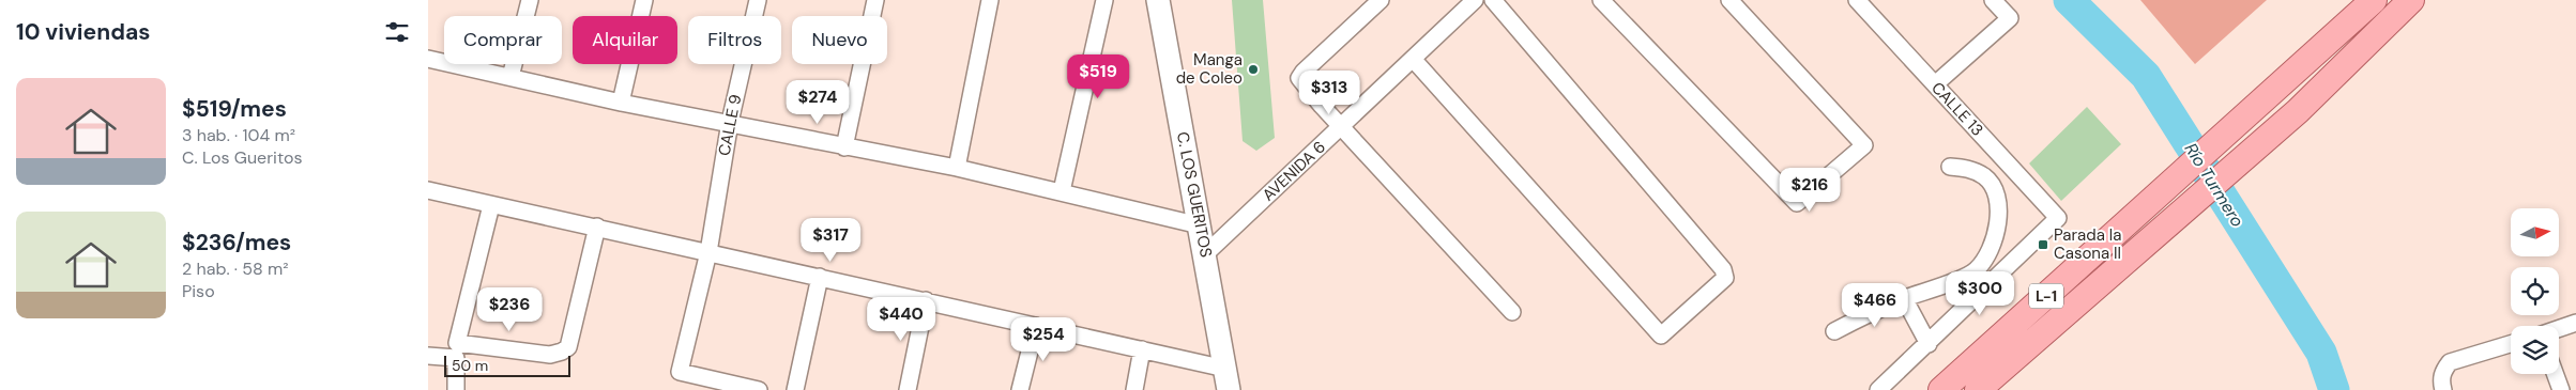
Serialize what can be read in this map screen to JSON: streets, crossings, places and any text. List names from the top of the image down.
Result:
{
  "streets": {
    "main road": ["L-1"],
    "street": [
      "CALLE 13",
      "CALLE 9",
      "AVENIDA 6",
      "C. LOS GUERITOS"
    ]
  },
  "crossings": [
    ["AVENIDA 6", "C. LOS GUERITOS"]
  ],
  "water": ["Río Turmero"],
  "places": {
    "other": ["Manga de Coleo"],
    "transit": ["Parada la Casona II"]
  },
  "scale_bar": "50 m",
  "north": "right",
  "page": {
    "heading": "10 viviendas",
    "chip": [
      "Comprar",
      "Alquilar",
      "Filtros",
      "Nuevo"
    ],
    "price": [
      "$519",
      "$313",
      "$274",
      "$216",
      "$317",
      "$300",
      "$466",
      "$236",
      "$440",
      "$254"
    ],
    "list": [
      {
        "name": "$519/mes",
        "note": "3 hab. · 104 m² · C. Los Gueritos"
      },
      {
        "name": "$236/mes",
        "note": "2 hab. · 58 m² · Piso"
      }
    ],
    "scale": "50 m"
  }
}
